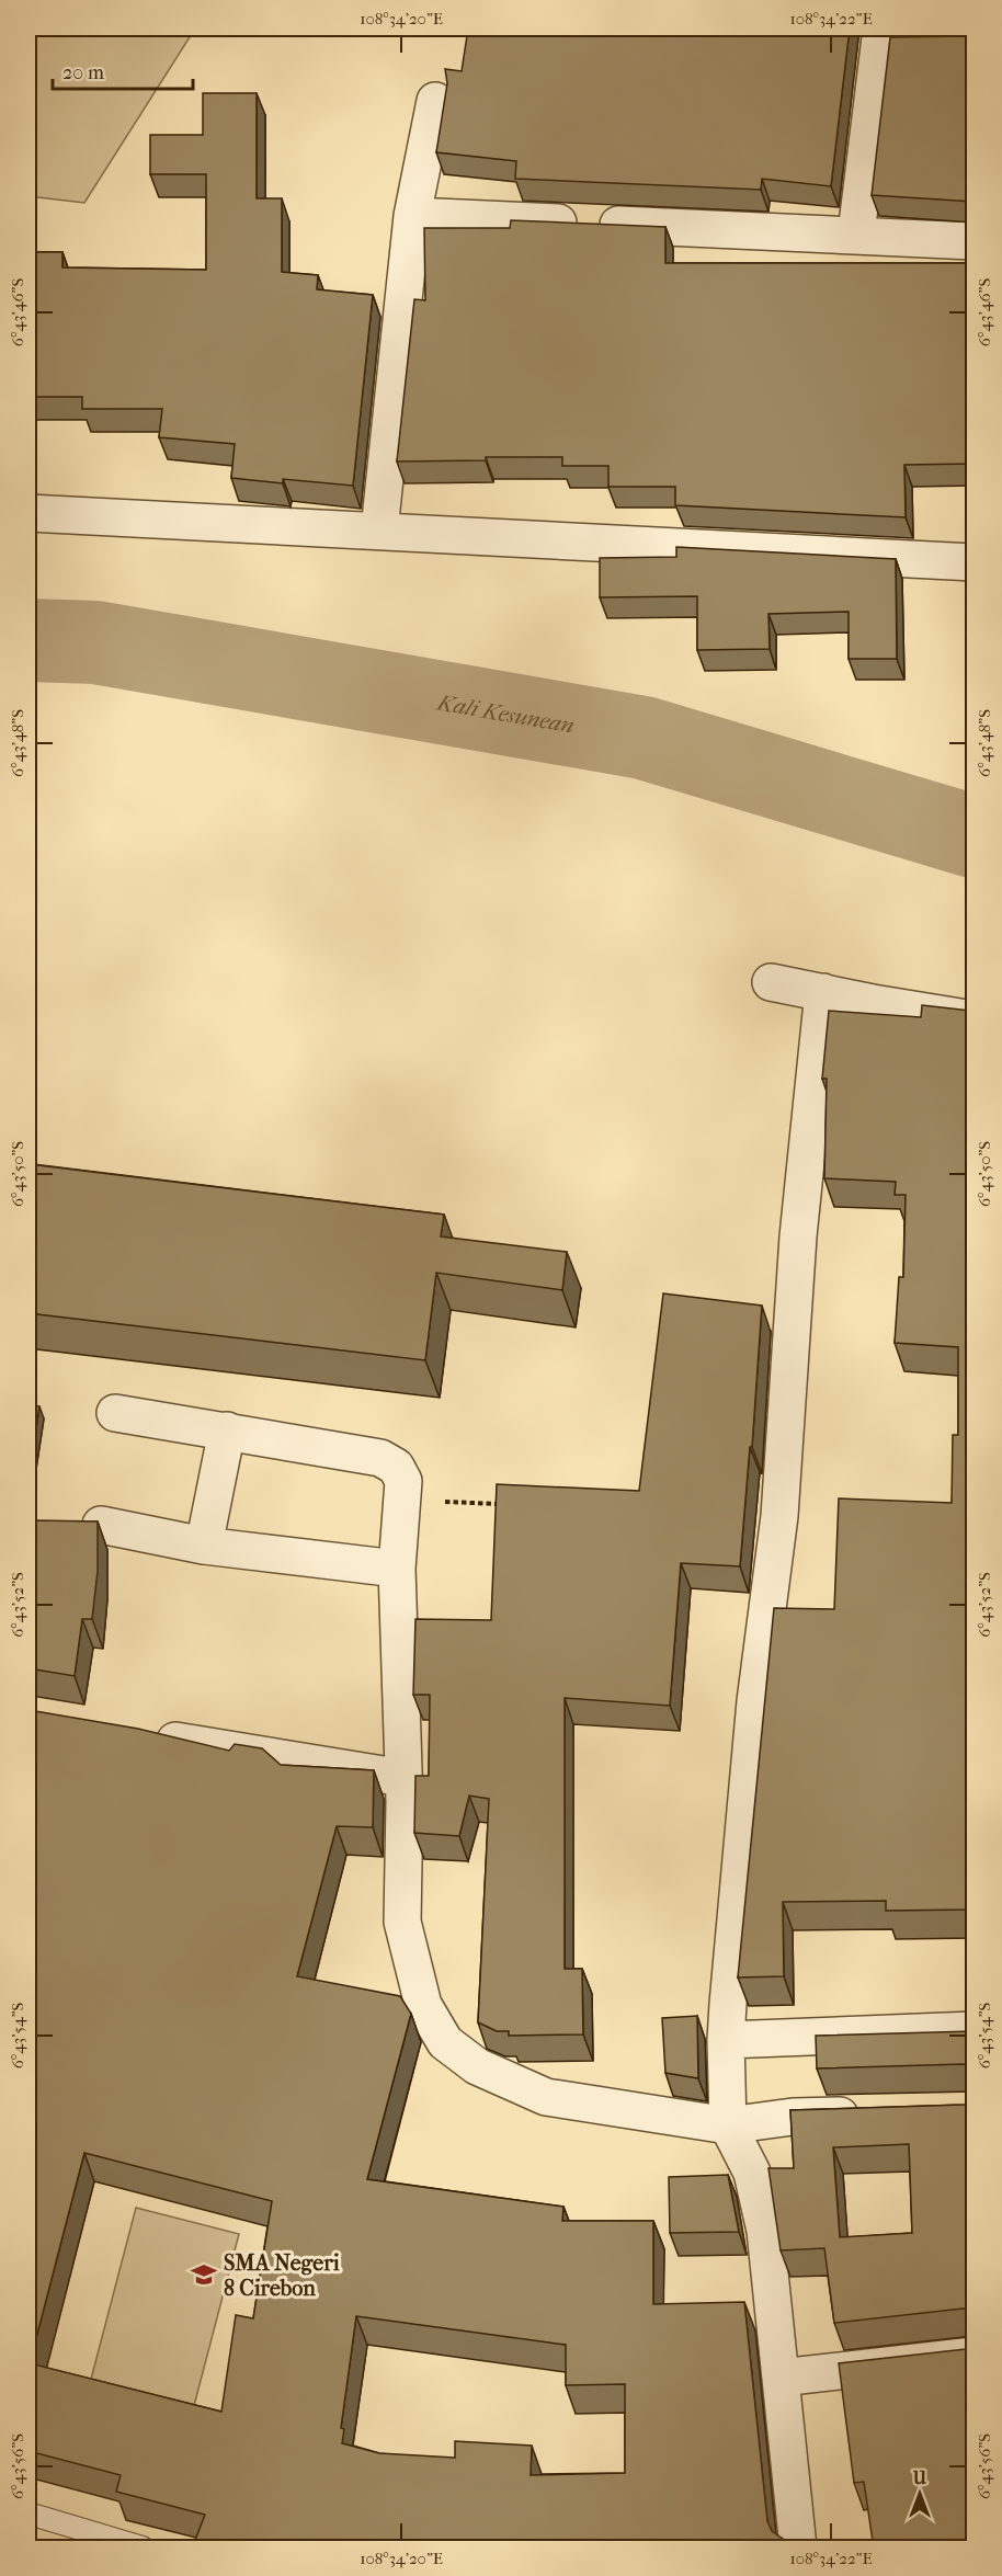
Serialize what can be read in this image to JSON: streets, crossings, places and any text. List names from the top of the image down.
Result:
{
  "water": ["Kali Kesunean"],
  "places": {
    "school or university": ["SMA Negeri 8 Cirebon"]
  },
  "scale_bar": "20 m",
  "north": "top",
  "coordinates": [
    "108°34'20\"E",
    "108°34'22\"E",
    "6°43'46\"S",
    "6°43'48\"S",
    "6°43'50\"S",
    "6°43'52\"S",
    "6°43'54\"S",
    "6°43'56\"S"
  ]
}
